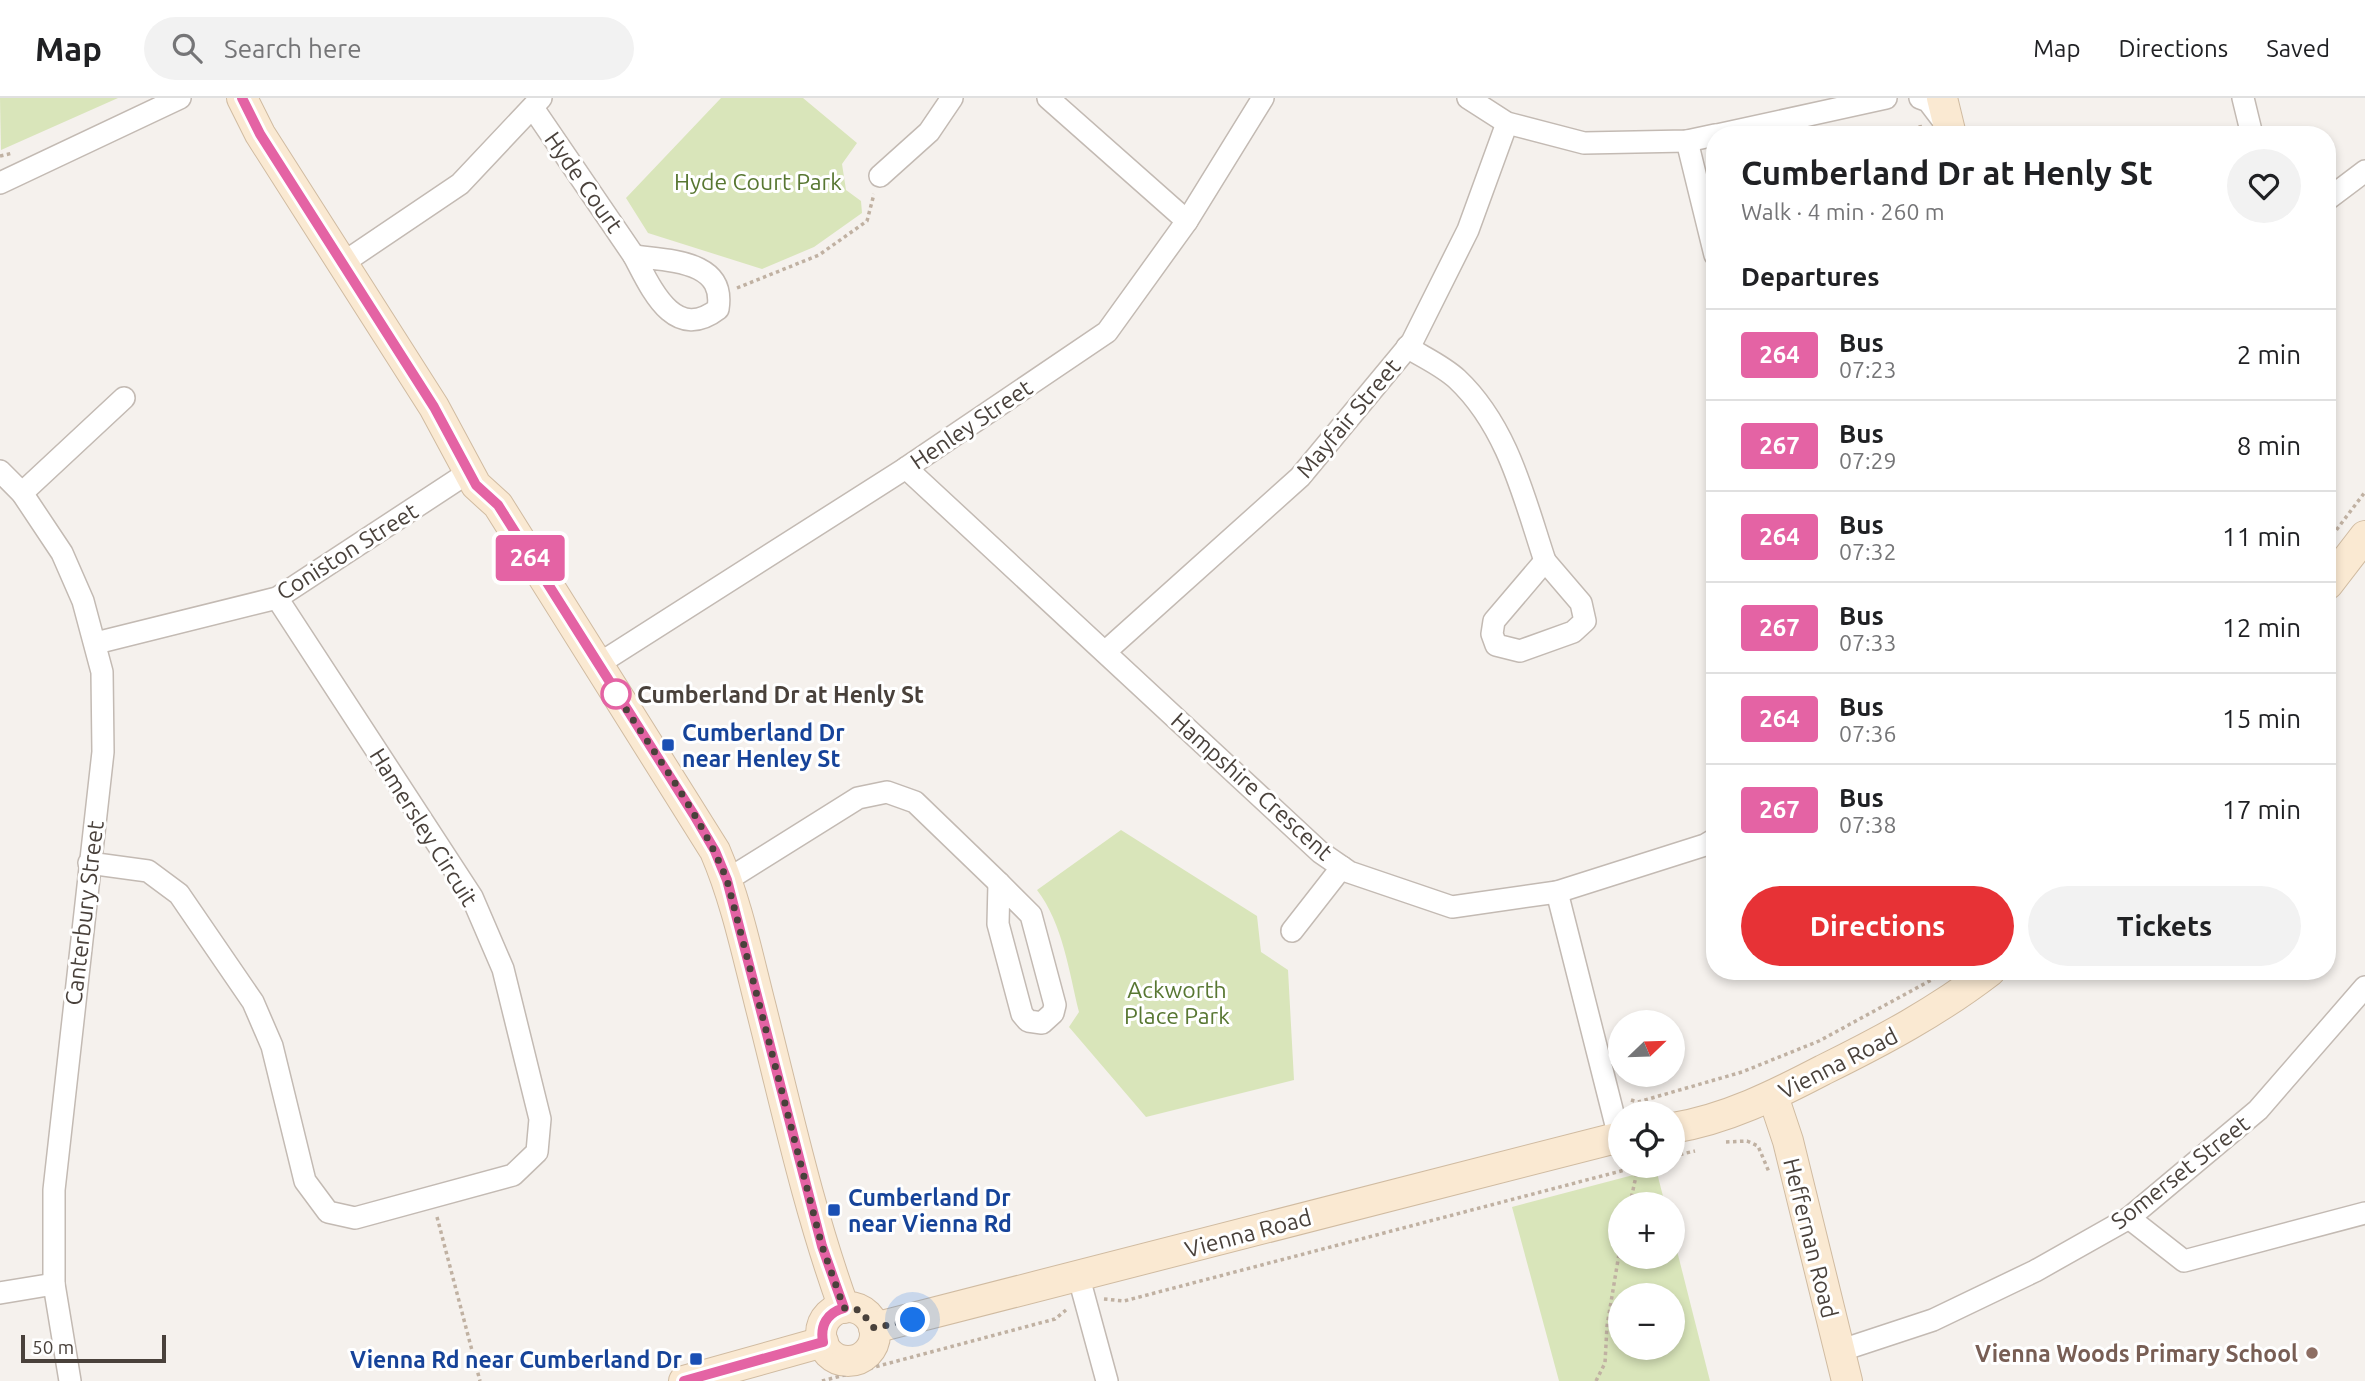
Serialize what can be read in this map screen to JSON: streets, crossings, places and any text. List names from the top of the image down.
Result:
{
  "streets": {
    "street": [
      "Hyde Court",
      "Mayfair Street",
      "Henley Street",
      "Coniston Street",
      "Hampshire Crescent",
      "Hamersley Circuit",
      "Canterbury Street",
      "Vienna Road",
      "Somerset Street",
      "Heffernan Road"
    ]
  },
  "crossings": [
    ["Mayfair Street", "Hampshire Crescent"],
    ["Henley Street", "Hampshire Crescent"],
    ["Coniston Street", "Hamersley Circuit"],
    ["Coniston Street", "Canterbury Street"],
    ["Hamersley Circuit", "Canterbury Street"],
    ["Vienna Road", "Heffernan Road"],
    ["Somerset Street", "Heffernan Road"]
  ],
  "parks": ["Hyde Court Park", "Ackworth Place Park"],
  "places": {
    "other": ["Cumberland Dr at Henly St", "Vienna Woods Primary School"],
    "transit": ["Cumberland Dr near Henley St", "Cumberland Dr near Vienna Rd", "Vienna Rd near Cumberland Dr"]
  },
  "lines": ["bus line 264"],
  "scale_bar": "50 m",
  "north": "top right",
  "page": {
    "header": "Map",
    "search": "Search here",
    "nav": ["Map", "Directions", "Saved"],
    "on_map": "264",
    "heading": [
      ["Cumberland Dr at Henly St", "Walk · 4 min · 260 m"],
      "Departures"
    ],
    "list": [
      {
        "mark": "264",
        "name": "Bus",
        "note": "07:23",
        "value": "2 min"
      },
      {
        "mark": "267",
        "name": "Bus",
        "note": "07:29",
        "value": "8 min"
      },
      {
        "mark": "264",
        "name": "Bus",
        "note": "07:32",
        "value": "11 min"
      },
      {
        "mark": "267",
        "name": "Bus",
        "note": "07:33",
        "value": "12 min"
      },
      {
        "mark": "264",
        "name": "Bus",
        "note": "07:36",
        "value": "15 min"
      },
      {
        "mark": "267",
        "name": "Bus",
        "note": "07:38",
        "value": "17 min"
      }
    ],
    "buttons": ["Directions", "Tickets"],
    "map_buttons": ["+", "−"],
    "scale": "50 m"
  }
}
